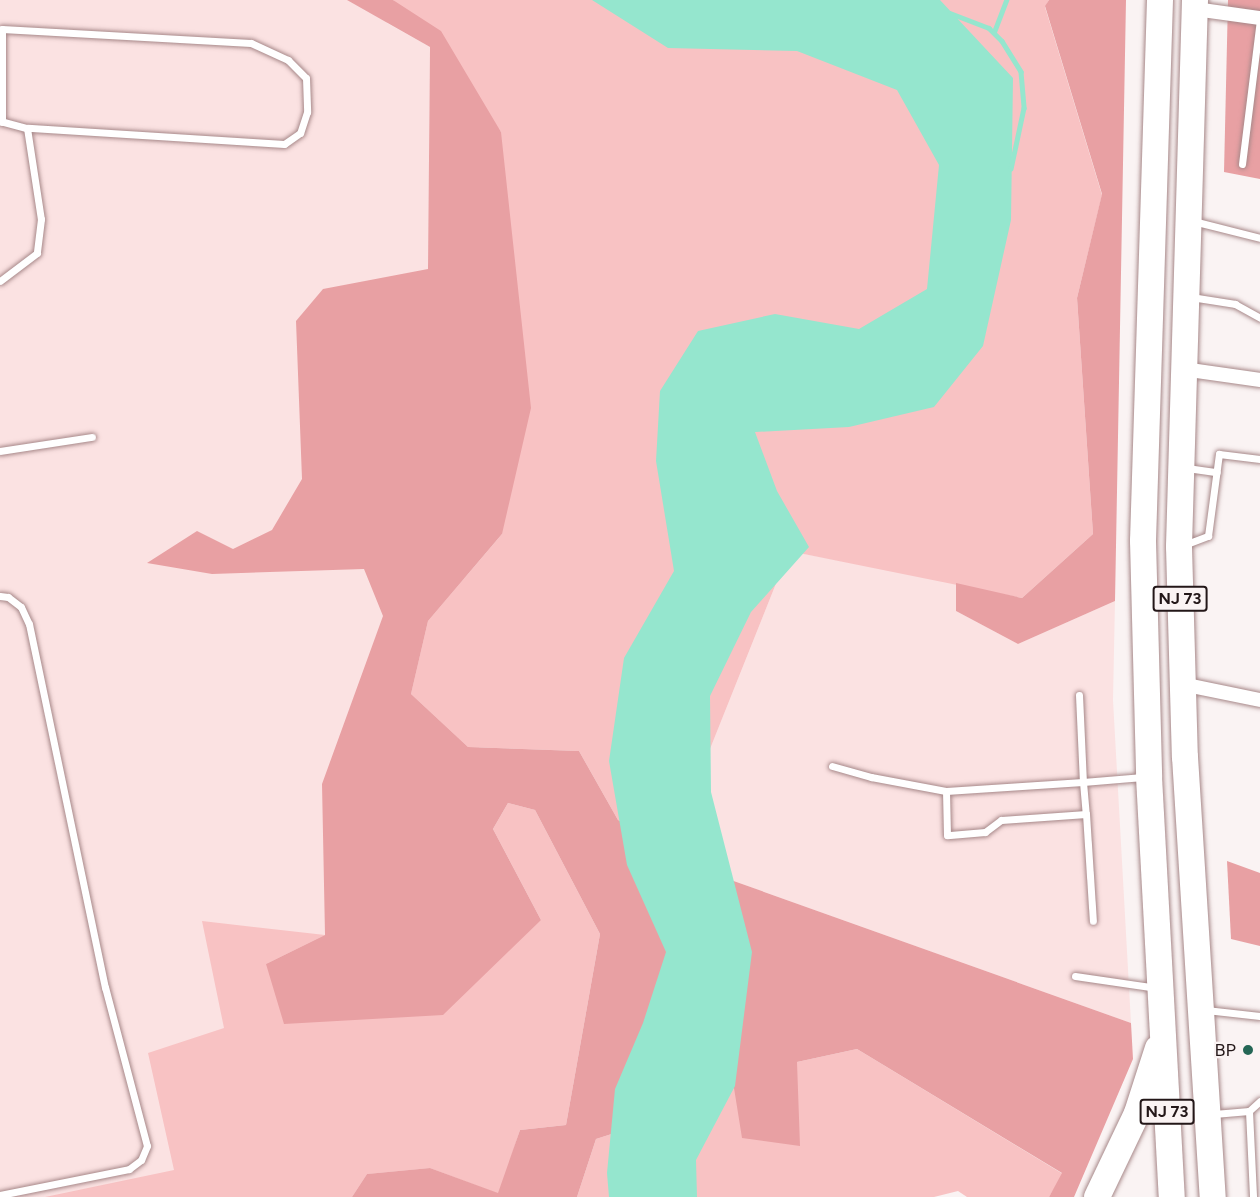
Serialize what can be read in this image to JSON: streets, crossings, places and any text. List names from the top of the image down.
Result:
{
  "streets": {
    "highway": ["NJ 73"]
  },
  "places": ["BP"]
}
